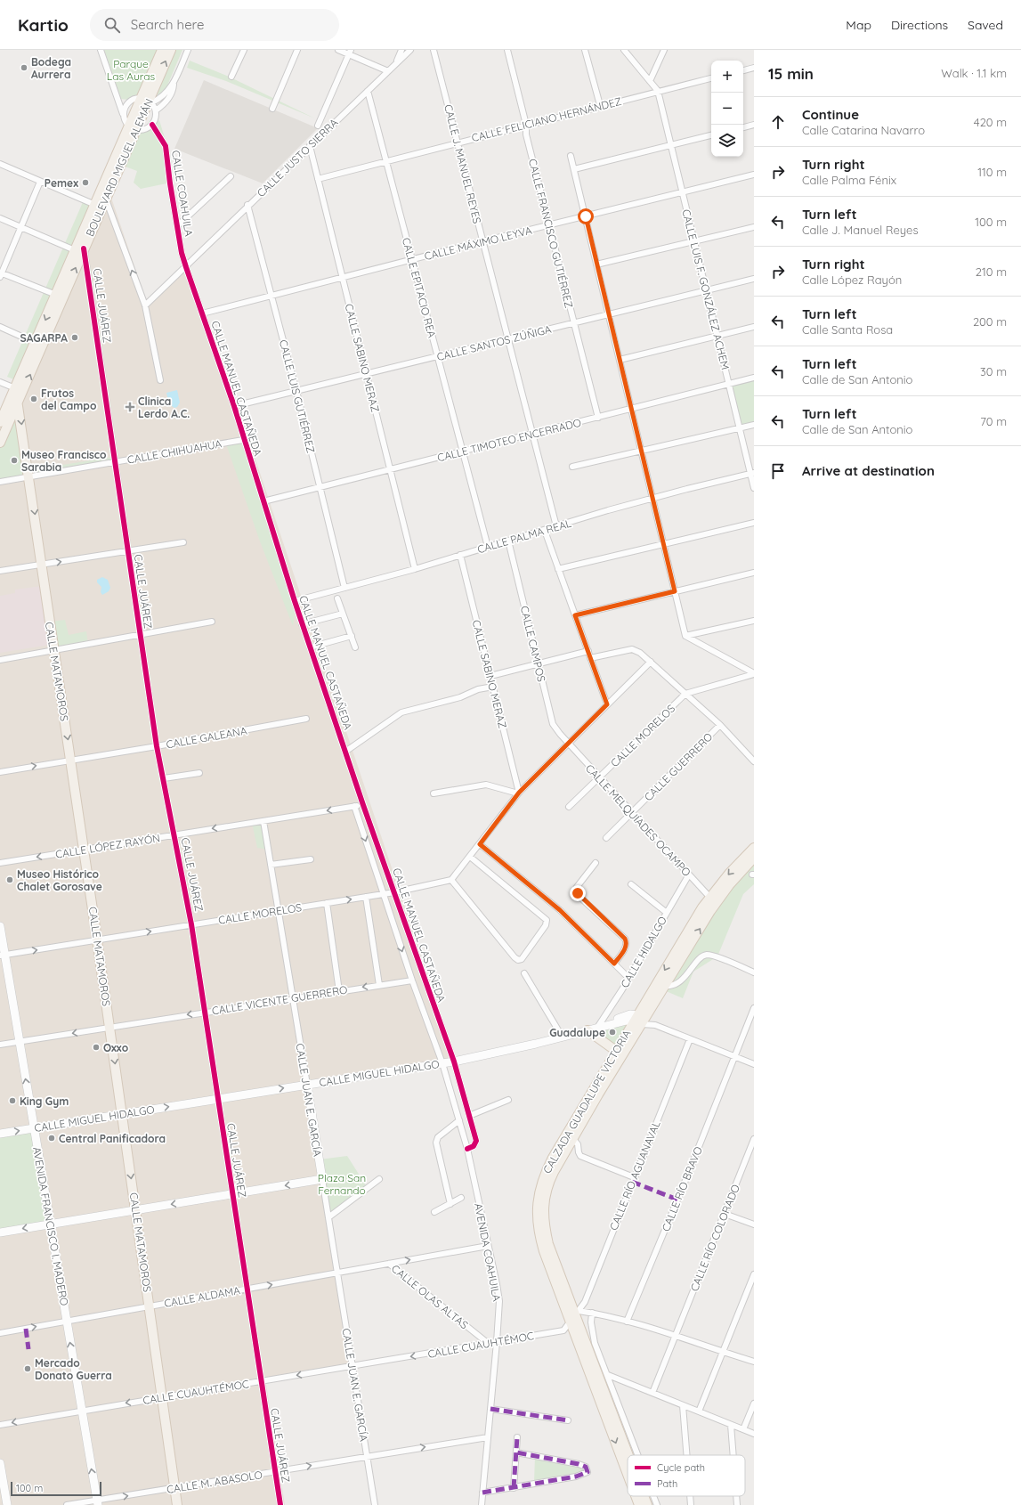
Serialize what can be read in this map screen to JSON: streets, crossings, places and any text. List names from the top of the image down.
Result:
{
  "streets": {
    "main road": [
      "BOULEVARD MIGUEL ALEMÁN",
      "CALLE MATAMOROS",
      "CALLE MIGUEL HIDALGO",
      "CALLE JUAN E. GARCÍA",
      "CALZADA GUADALUPE VICTORIA",
      "AVENIDA FRANCISCO I. MADERO"
    ],
    "street": [
      "CALLE FELICIANO HERNÁNDEZ",
      "CALLE JUSTO SIERRA",
      "CALLE J. MANUEL REYES",
      "CALLE COAHUILA",
      "CALLE FRANCISCO GUTIÉRREZ",
      "CALLE MÁXIMO LEYVA",
      "CALLE EPITACIO REA",
      "CALLE LUIS F. GONZÁLEZ ACHEM",
      "CALLE JUÁREZ",
      "CALLE SANTOS ZÚÑIGA",
      "CALLE SABINO MERAZ",
      "CALLE MANUEL CASTAÑEDA",
      "CALLE LUIS GUTIÉRREZ",
      "CALLE TIMOTEO ENCERRADO",
      "CALLE CHIHUAHUA",
      "CALLE PALMA REAL",
      "CALLE CAMPOS",
      "CALLE MORELOS",
      "CALLE GALEANA",
      "CALLE GUERRERO",
      "CALLE MELQUÍADES OCAMPO",
      "CALLE LÓPEZ RAYÓN",
      "CALLE HIDALGO",
      "CALLE VICENTE GUERRERO",
      "CALLE RÍO AGUANAVAL",
      "CALLE RÍO BRAVO",
      "CALLE RÍO COLORADO",
      "AVENIDA COAHUILA",
      "CALLE ALDAMA",
      "CALLE OLAS ALTAS",
      "CALLE CUAUHTÉMOC",
      "CALLE M. ABASOLO"
    ]
  },
  "crossings": [
    ["CALLE FELICIANO HERNÁNDEZ", "CALLE J. MANUEL REYES"],
    ["CALLE FELICIANO HERNÁNDEZ", "CALLE FRANCISCO GUTIÉRREZ"],
    ["CALLE FELICIANO HERNÁNDEZ", "CALLE EPITACIO REA"],
    ["CALLE FELICIANO HERNÁNDEZ", "CALLE LUIS F. GONZÁLEZ ACHEM"],
    ["CALLE FELICIANO HERNÁNDEZ", "CALLE SABINO MERAZ"],
    ["CALLE JUSTO SIERRA", "CALLE COAHUILA"],
    ["CALLE JUSTO SIERRA", "CALLE EPITACIO REA"],
    ["CALLE JUSTO SIERRA", "CALLE SABINO MERAZ"],
    ["CALLE JUSTO SIERRA", "CALLE MANUEL CASTAÑEDA"],
    ["CALLE JUSTO SIERRA", "CALLE LUIS GUTIÉRREZ"],
    ["CALLE J. MANUEL REYES", "CALLE MÁXIMO LEYVA"],
    ["CALLE J. MANUEL REYES", "CALLE SANTOS ZÚÑIGA"],
    ["CALLE J. MANUEL REYES", "CALLE TIMOTEO ENCERRADO"],
    ["CALLE J. MANUEL REYES", "CALLE PALMA REAL"],
    ["BOULEVARD MIGUEL ALEMÁN", "CALLE JUÁREZ"],
    ["BOULEVARD MIGUEL ALEMÁN", "CALLE MATAMOROS"],
    ["CALLE COAHUILA", "CALLE MANUEL CASTAÑEDA"],
    ["CALLE FRANCISCO GUTIÉRREZ", "CALLE MÁXIMO LEYVA"],
    ["CALLE FRANCISCO GUTIÉRREZ", "CALLE SANTOS ZÚÑIGA"],
    ["CALLE FRANCISCO GUTIÉRREZ", "CALLE TIMOTEO ENCERRADO"],
    ["CALLE MÁXIMO LEYVA", "CALLE EPITACIO REA"],
    ["CALLE MÁXIMO LEYVA", "CALLE LUIS F. GONZÁLEZ ACHEM"],
    ["CALLE MÁXIMO LEYVA", "CALLE SABINO MERAZ"],
    ["CALLE MÁXIMO LEYVA", "CALLE MANUEL CASTAÑEDA"],
    ["CALLE MÁXIMO LEYVA", "CALLE LUIS GUTIÉRREZ"],
    ["CALLE EPITACIO REA", "CALLE SANTOS ZÚÑIGA"],
    ["CALLE EPITACIO REA", "CALLE TIMOTEO ENCERRADO"],
    ["CALLE EPITACIO REA", "CALLE PALMA REAL"],
    ["CALLE LUIS F. GONZÁLEZ ACHEM", "CALLE SANTOS ZÚÑIGA"],
    ["CALLE LUIS F. GONZÁLEZ ACHEM", "CALLE TIMOTEO ENCERRADO"],
    ["CALLE LUIS F. GONZÁLEZ ACHEM", "CALLE PALMA REAL"],
    ["CALLE JUÁREZ", "CALLE CHIHUAHUA"],
    ["CALLE JUÁREZ", "CALLE MORELOS"],
    ["CALLE JUÁREZ", "CALLE GALEANA"],
    ["CALLE JUÁREZ", "CALLE LÓPEZ RAYÓN"],
    ["CALLE JUÁREZ", "CALLE VICENTE GUERRERO"],
    ["CALLE JUÁREZ", "CALLE MIGUEL HIDALGO"],
    ["CALLE JUÁREZ", "CALLE ALDAMA"],
    ["CALLE JUÁREZ", "CALLE CUAUHTÉMOC"],
    ["CALLE JUÁREZ", "CALLE M. ABASOLO"],
    ["CALLE SANTOS ZÚÑIGA", "CALLE SABINO MERAZ"],
    ["CALLE SANTOS ZÚÑIGA", "CALLE MANUEL CASTAÑEDA"],
    ["CALLE SANTOS ZÚÑIGA", "CALLE LUIS GUTIÉRREZ"],
    ["CALLE SABINO MERAZ", "CALLE TIMOTEO ENCERRADO"],
    ["CALLE SABINO MERAZ", "CALLE PALMA REAL"],
    ["CALLE MANUEL CASTAÑEDA", "CALLE TIMOTEO ENCERRADO"],
    ["CALLE MANUEL CASTAÑEDA", "CALLE CHIHUAHUA"],
    ["CALLE MANUEL CASTAÑEDA", "CALLE PALMA REAL"],
    ["CALLE MANUEL CASTAÑEDA", "CALLE MORELOS"],
    ["CALLE MANUEL CASTAÑEDA", "CALLE LÓPEZ RAYÓN"],
    ["CALLE MANUEL CASTAÑEDA", "CALLE VICENTE GUERRERO"],
    ["CALLE MANUEL CASTAÑEDA", "CALLE MIGUEL HIDALGO"],
    ["CALLE MANUEL CASTAÑEDA", "AVENIDA COAHUILA"],
    ["CALLE LUIS GUTIÉRREZ", "CALLE TIMOTEO ENCERRADO"],
    ["CALLE LUIS GUTIÉRREZ", "CALLE PALMA REAL"],
    ["CALLE CHIHUAHUA", "CALLE MATAMOROS"],
    ["CALLE PALMA REAL", "CALLE CAMPOS"],
    ["CALLE CAMPOS", "CALLE MELQUÍADES OCAMPO"],
    ["CALLE MATAMOROS", "CALLE MORELOS"],
    ["CALLE MATAMOROS", "CALLE GALEANA"],
    ["CALLE MATAMOROS", "CALLE LÓPEZ RAYÓN"],
    ["CALLE MATAMOROS", "CALLE VICENTE GUERRERO"],
    ["CALLE MATAMOROS", "CALLE MIGUEL HIDALGO"],
    ["CALLE MATAMOROS", "CALLE ALDAMA"],
    ["CALLE MATAMOROS", "CALLE CUAUHTÉMOC"],
    ["CALLE MATAMOROS", "CALLE M. ABASOLO"],
    ["CALLE MORELOS", "CALLE MELQUÍADES OCAMPO"],
    ["CALLE MORELOS", "CALLE JUAN E. GARCÍA"],
    ["CALLE MORELOS", "AVENIDA FRANCISCO I. MADERO"],
    ["CALLE GUERRERO", "CALLE MELQUÍADES OCAMPO"],
    ["CALLE MELQUÍADES OCAMPO", "CALLE HIDALGO"],
    ["CALLE MELQUÍADES OCAMPO", "CALZADA GUADALUPE VICTORIA"],
    ["CALLE LÓPEZ RAYÓN", "CALLE JUAN E. GARCÍA"],
    ["CALLE HIDALGO", "CALLE MIGUEL HIDALGO"],
    ["CALLE VICENTE GUERRERO", "CALLE JUAN E. GARCÍA"],
    ["CALLE VICENTE GUERRERO", "AVENIDA FRANCISCO I. MADERO"],
    ["CALLE MIGUEL HIDALGO", "CALLE JUAN E. GARCÍA"],
    ["CALLE MIGUEL HIDALGO", "CALZADA GUADALUPE VICTORIA"],
    ["CALLE MIGUEL HIDALGO", "AVENIDA FRANCISCO I. MADERO"],
    ["CALLE MIGUEL HIDALGO", "AVENIDA COAHUILA"],
    ["CALLE JUAN E. GARCÍA", "CALLE ALDAMA"],
    ["CALLE JUAN E. GARCÍA", "CALLE CUAUHTÉMOC"],
    ["CALLE JUAN E. GARCÍA", "CALLE M. ABASOLO"],
    ["CALZADA GUADALUPE VICTORIA", "CALLE RÍO AGUANAVAL"],
    ["CALZADA GUADALUPE VICTORIA", "CALLE CUAUHTÉMOC"],
    ["CALLE RÍO AGUANAVAL", "CALLE CUAUHTÉMOC"],
    ["AVENIDA FRANCISCO I. MADERO", "CALLE ALDAMA"],
    ["AVENIDA FRANCISCO I. MADERO", "CALLE CUAUHTÉMOC"],
    ["AVENIDA FRANCISCO I. MADERO", "CALLE M. ABASOLO"],
    ["AVENIDA COAHUILA", "CALLE ALDAMA"],
    ["AVENIDA COAHUILA", "CALLE CUAUHTÉMOC"],
    ["AVENIDA COAHUILA", "CALLE M. ABASOLO"],
    ["CALLE ALDAMA", "CALLE OLAS ALTAS"],
    ["CALLE OLAS ALTAS", "CALLE CUAUHTÉMOC"]
  ],
  "one_way": [
    "CALLE MATAMOROS",
    "CALLE MORELOS",
    "CALLE LÓPEZ RAYÓN",
    "CALLE VICENTE GUERRERO",
    "AVENIDA FRANCISCO I. MADERO",
    "CALLE ALDAMA",
    "CALLE CUAUHTÉMOC",
    "CALLE M. ABASOLO"
  ],
  "parks": ["Parque Las Auras", "Plaza San Fernando"],
  "places": {
    "other": [
      "Bodega Aurrera",
      "Pemex",
      "SAGARPA",
      "Frutos del Campo",
      "Museo Francisco Sarabia",
      "Museo Histórico Chalet Gorosave",
      "Guadalupe",
      "Oxxo",
      "King Gym",
      "Central Panificadora",
      "Mercado Donato Guerra"
    ],
    "health": ["Clinica Lerdo A.C."]
  },
  "legend": ["Cycle path", "Path"],
  "scale_bar": "100 m",
  "page": {
    "header": "Kartio",
    "search": "Search here",
    "nav": ["Map", "Directions", "Saved"],
    "heading": ["15 min", "Walk · 1.1 km"],
    "map_buttons": ["+", "−"],
    "list": [
      ["Continue", "Calle Catarina Navarro", "420 m"],
      ["Turn right", "Calle Palma Fénix", "110 m"],
      ["Turn left", "Calle J. Manuel Reyes", "100 m"],
      ["Turn right", "Calle López Rayón", "210 m"],
      ["Turn left", "Calle Santa Rosa", "200 m"],
      ["Turn left", "Calle de San Antonio", "30 m"],
      ["Turn left", "Calle de San Antonio", "70 m"],
      "Arrive at destination"
    ],
    "scale": "100 m"
  }
}
